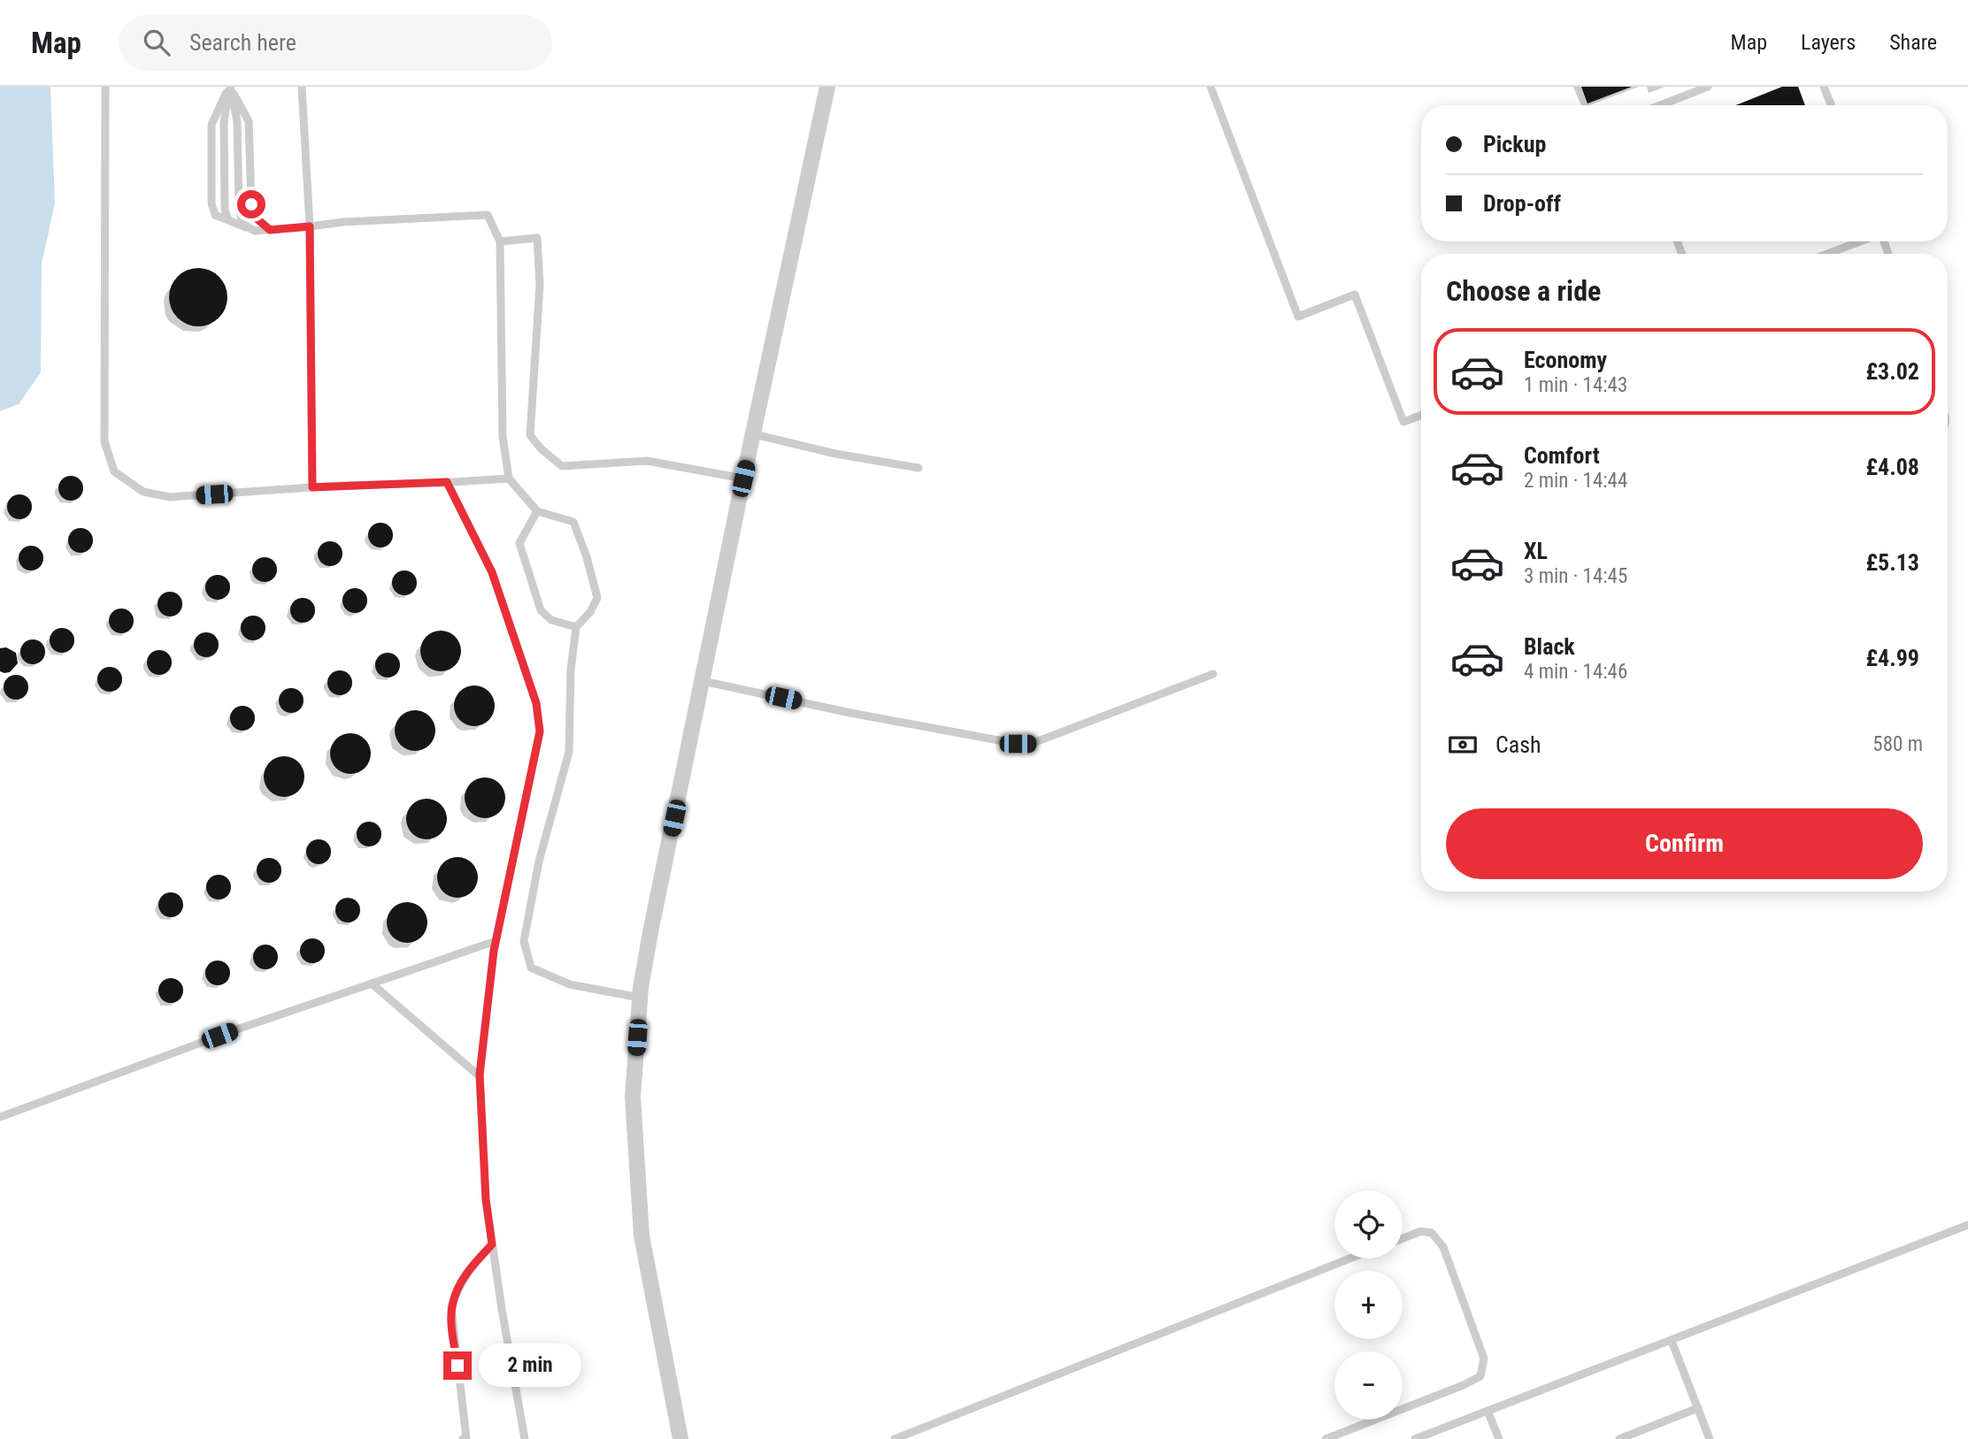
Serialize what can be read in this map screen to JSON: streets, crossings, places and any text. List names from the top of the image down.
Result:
{
  "page": {
    "header": "Map",
    "search": "Search here",
    "nav": ["Map", "Layers", "Share"],
    "banner": ["Pickup", "Drop-off"],
    "heading": "Choose a ride",
    "list": [
      {
        "name": "Economy",
        "note": "1 min · 14:43",
        "value": "£3.02"
      },
      {
        "name": "Comfort",
        "note": "2 min · 14:44",
        "value": "£4.08"
      },
      {
        "name": "XL",
        "note": "3 min · 14:45",
        "value": "£5.13"
      },
      {
        "name": "Black",
        "note": "4 min · 14:46",
        "value": "£4.99"
      }
    ],
    "pay": ["Cash", "580 m"],
    "buttons": "Confirm",
    "map_buttons": ["+", "−"],
    "bubble": "2 min"
  }
}
